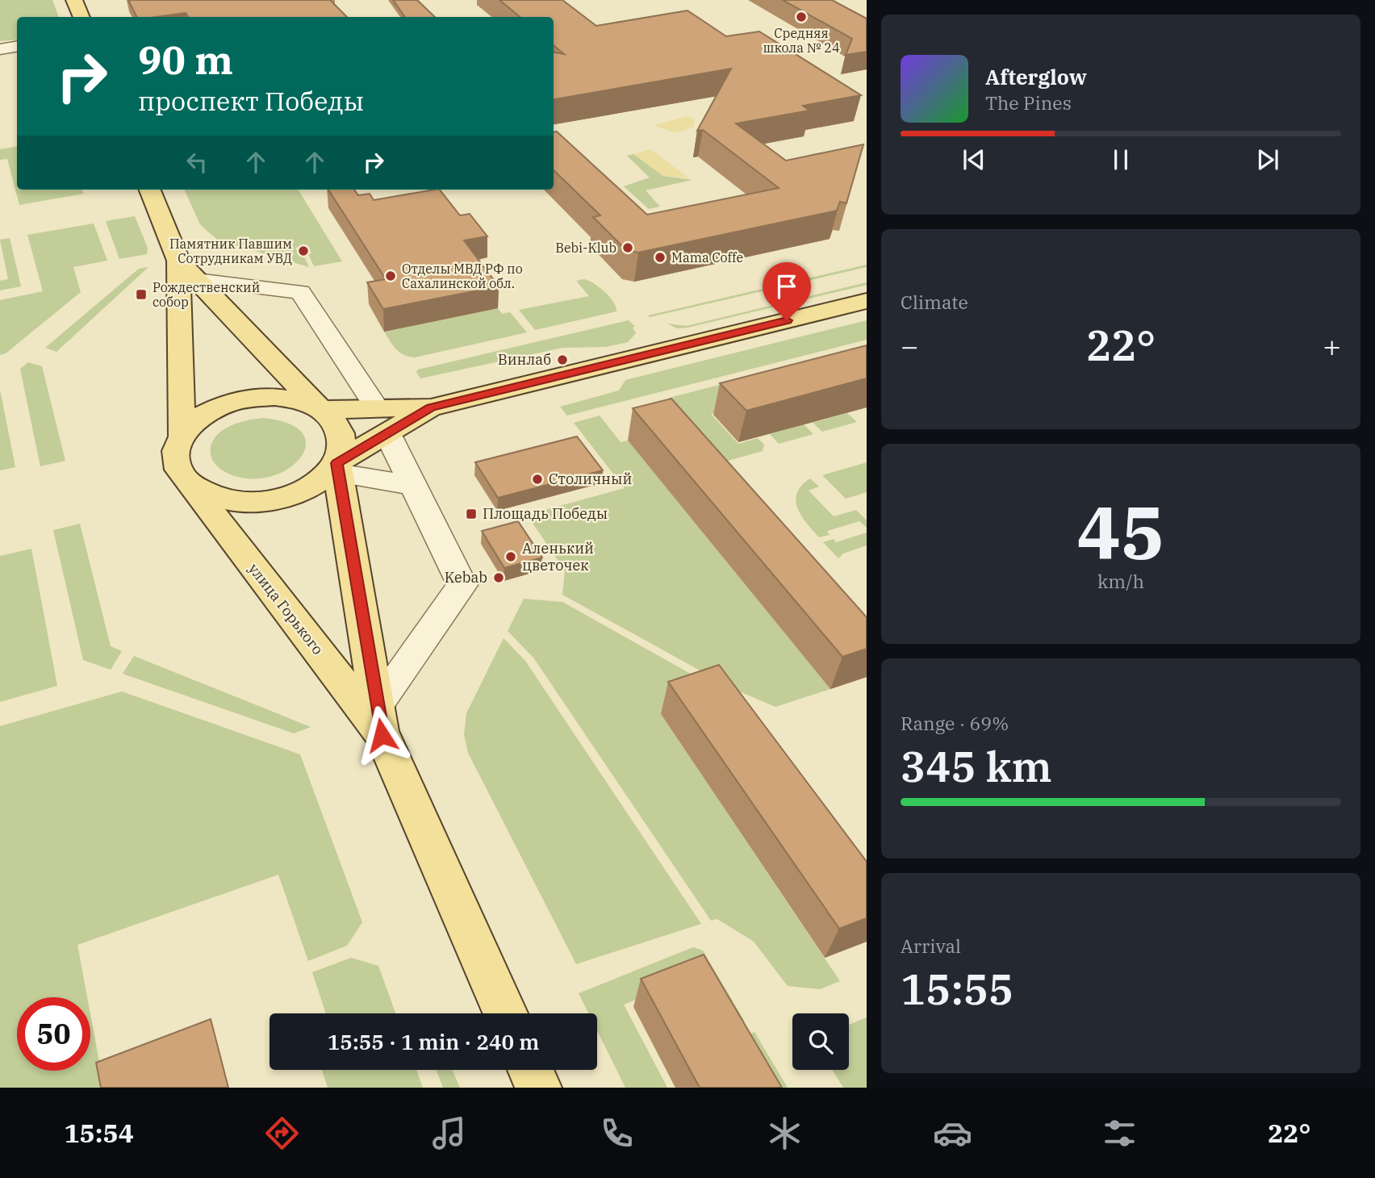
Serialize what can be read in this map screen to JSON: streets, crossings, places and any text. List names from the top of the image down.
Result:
{
  "streets": {
    "main road": ["улица Горького"]
  },
  "places": {
    "other": [
      "Средняя школа № 24",
      "Bebi-Klub",
      "Памятник Павшим Сотрудникам УВД",
      "Mama Coffe",
      "Отделы МВД РФ по Сахалинской обл.",
      "Винлаб",
      "Столичный",
      "Аленький цветочек",
      "Kebab"
    ],
    "transit": ["Рождественский собор", "Площадь Победы"]
  },
  "page": {
    "turn": ["90 m", "проспект Победы"],
    "song": ["Afterglow", "The Pines"],
    "tile": [
      "Climate",
      ["45", "km/h"],
      ["Range · 69%", "345 km"],
      ["Arrival", "15:55"]
    ],
    "heat": ["−", "22°", "+"],
    "limit": "50",
    "trip": "15:55 · 1 min · 240 m",
    "tabs": ["15:54", "22°"]
  }
}
